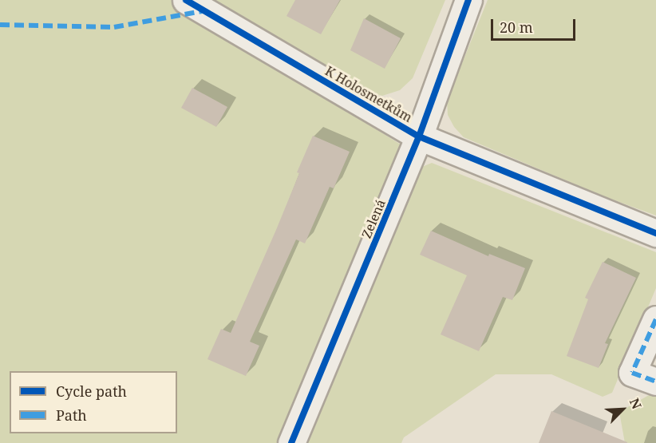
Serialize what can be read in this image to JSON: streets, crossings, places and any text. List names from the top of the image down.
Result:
{
  "streets": {
    "street": ["K Holosmetkům", "Zelená"]
  },
  "crossings": [
    ["K Holosmetkům", "Zelená"]
  ],
  "legend": ["Cycle path", "Path"],
  "scale_bar": "20 m",
  "north": "top right"
}
